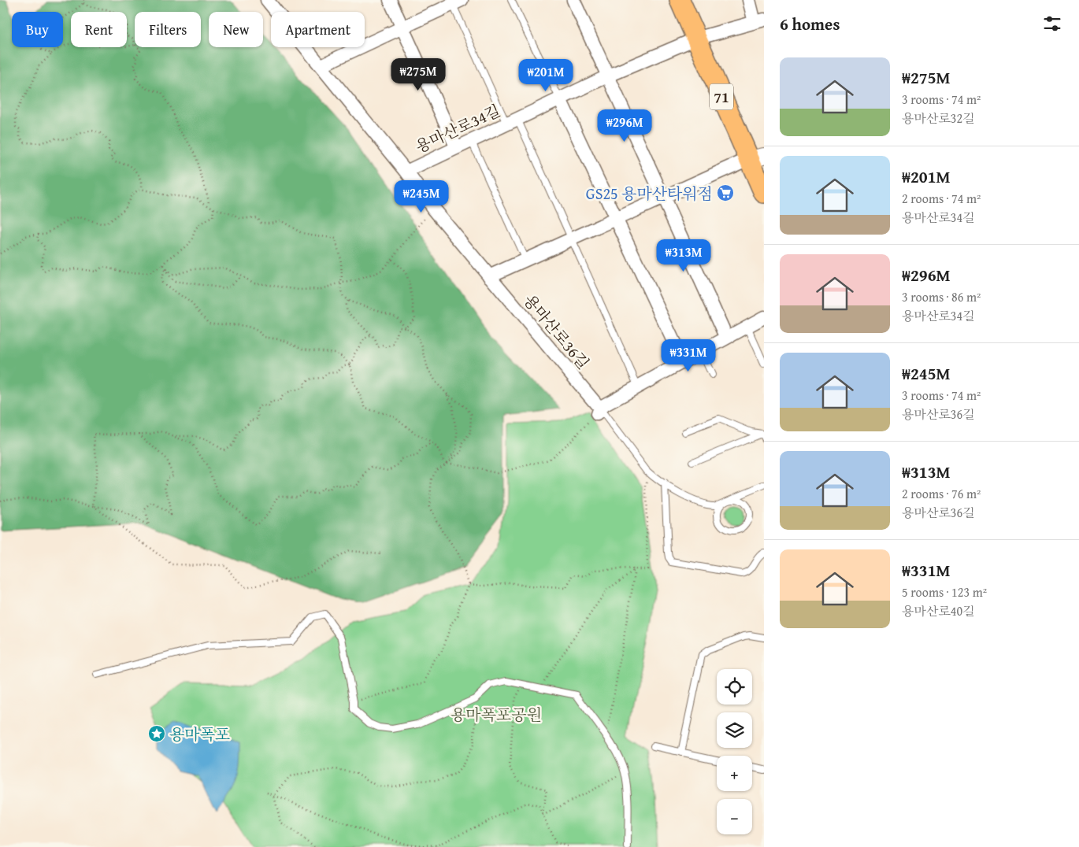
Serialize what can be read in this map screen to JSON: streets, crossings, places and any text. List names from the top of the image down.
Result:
{
  "streets": {
    "main road": ["71"],
    "street": ["용마산로34길", "용마산로36길"]
  },
  "crossings": [
    ["71", "용마산로34길"],
    ["용마산로34길", "용마산로36길"]
  ],
  "parks": ["용마폭포공원"],
  "places": {
    "supermarket": ["GS25 용마산타워점"],
    "place": ["용마폭포"]
  },
  "page": {
    "heading": "6 homes",
    "chip": [
      "Buy",
      "Rent",
      "Filters",
      "New",
      "Apartment"
    ],
    "list": [
      {
        "name": "₩275M",
        "note": "3 rooms · 74 m² · 용마산로32길"
      },
      {
        "name": "₩201M",
        "note": "2 rooms · 74 m² · 용마산로34길"
      },
      {
        "name": "₩296M",
        "note": "3 rooms · 86 m² · 용마산로34길"
      },
      {
        "name": "₩245M",
        "note": "3 rooms · 74 m² · 용마산로36길"
      },
      {
        "name": "₩313M",
        "note": "2 rooms · 76 m² · 용마산로36길"
      },
      {
        "name": "₩331M",
        "note": "5 rooms · 123 m² · 용마산로40길"
      }
    ],
    "price": [
      "₩275M",
      "₩201M",
      "₩296M",
      "₩245M",
      "₩313M",
      "₩331M"
    ],
    "map_buttons": ["+", "−"]
  }
}
